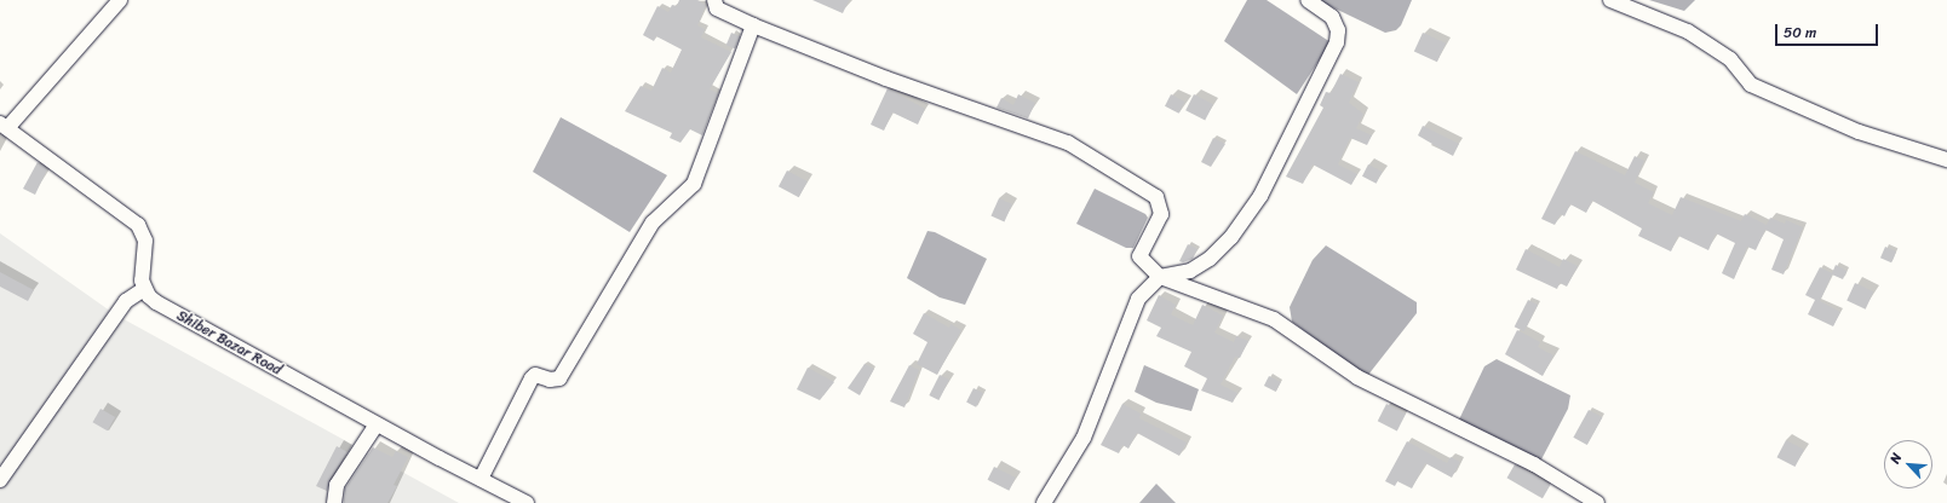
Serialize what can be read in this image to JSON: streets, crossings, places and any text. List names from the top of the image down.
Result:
{
  "streets": {
    "street": ["Shiber Bazar Road"]
  },
  "scale_bar": "50 m",
  "north": "top left"
}
